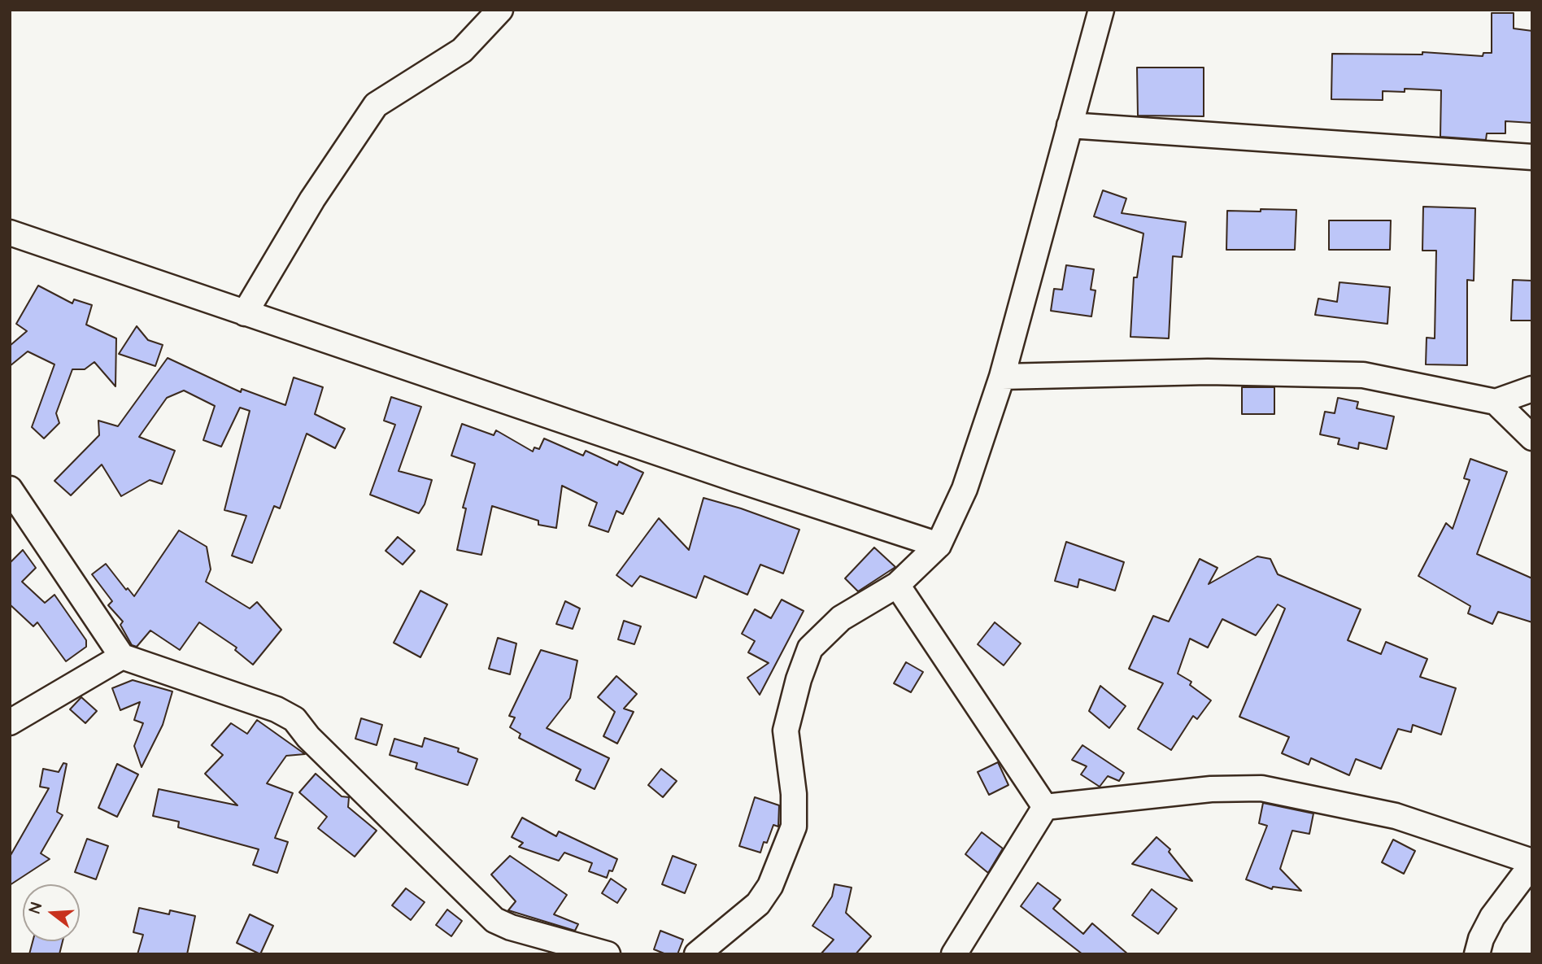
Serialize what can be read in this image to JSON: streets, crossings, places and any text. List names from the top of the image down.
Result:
{
  "north": "left"
}
